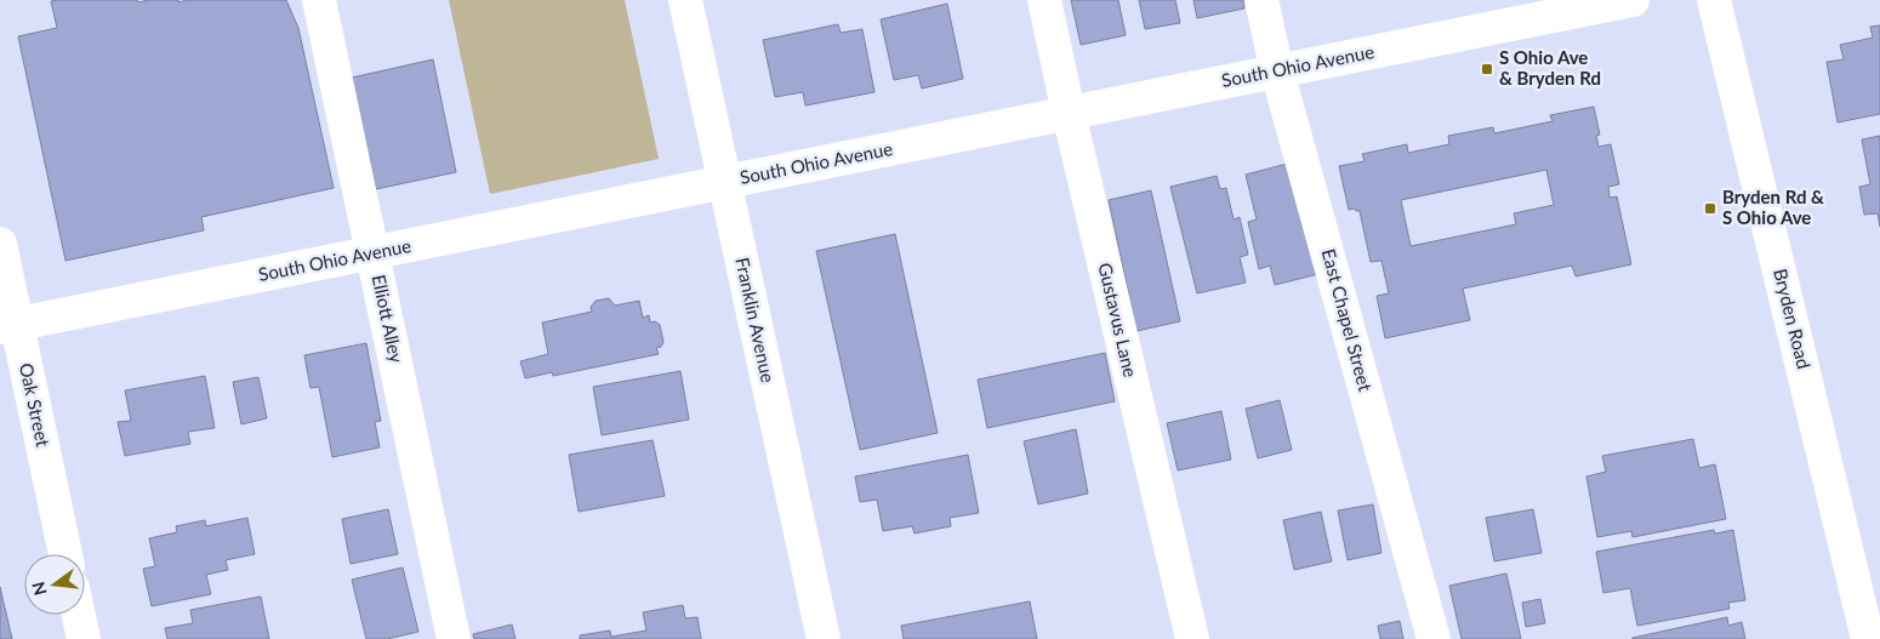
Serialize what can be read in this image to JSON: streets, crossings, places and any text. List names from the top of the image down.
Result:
{
  "streets": {
    "street": [
      "South Ohio Avenue",
      "Elliott Alley",
      "Bryden Road",
      "Franklin Avenue",
      "Gustavus Lane",
      "East Chapel Street",
      "Oak Street"
    ]
  },
  "crossings": [
    ["South Ohio Avenue", "Elliott Alley"],
    ["South Ohio Avenue", "Franklin Avenue"],
    ["South Ohio Avenue", "Gustavus Lane"],
    ["South Ohio Avenue", "East Chapel Street"],
    ["South Ohio Avenue", "Oak Street"]
  ],
  "places": {
    "transit": ["S Ohio Ave & Bryden Rd", "Bryden Rd & S Ohio Ave"]
  },
  "north": "left"
}
